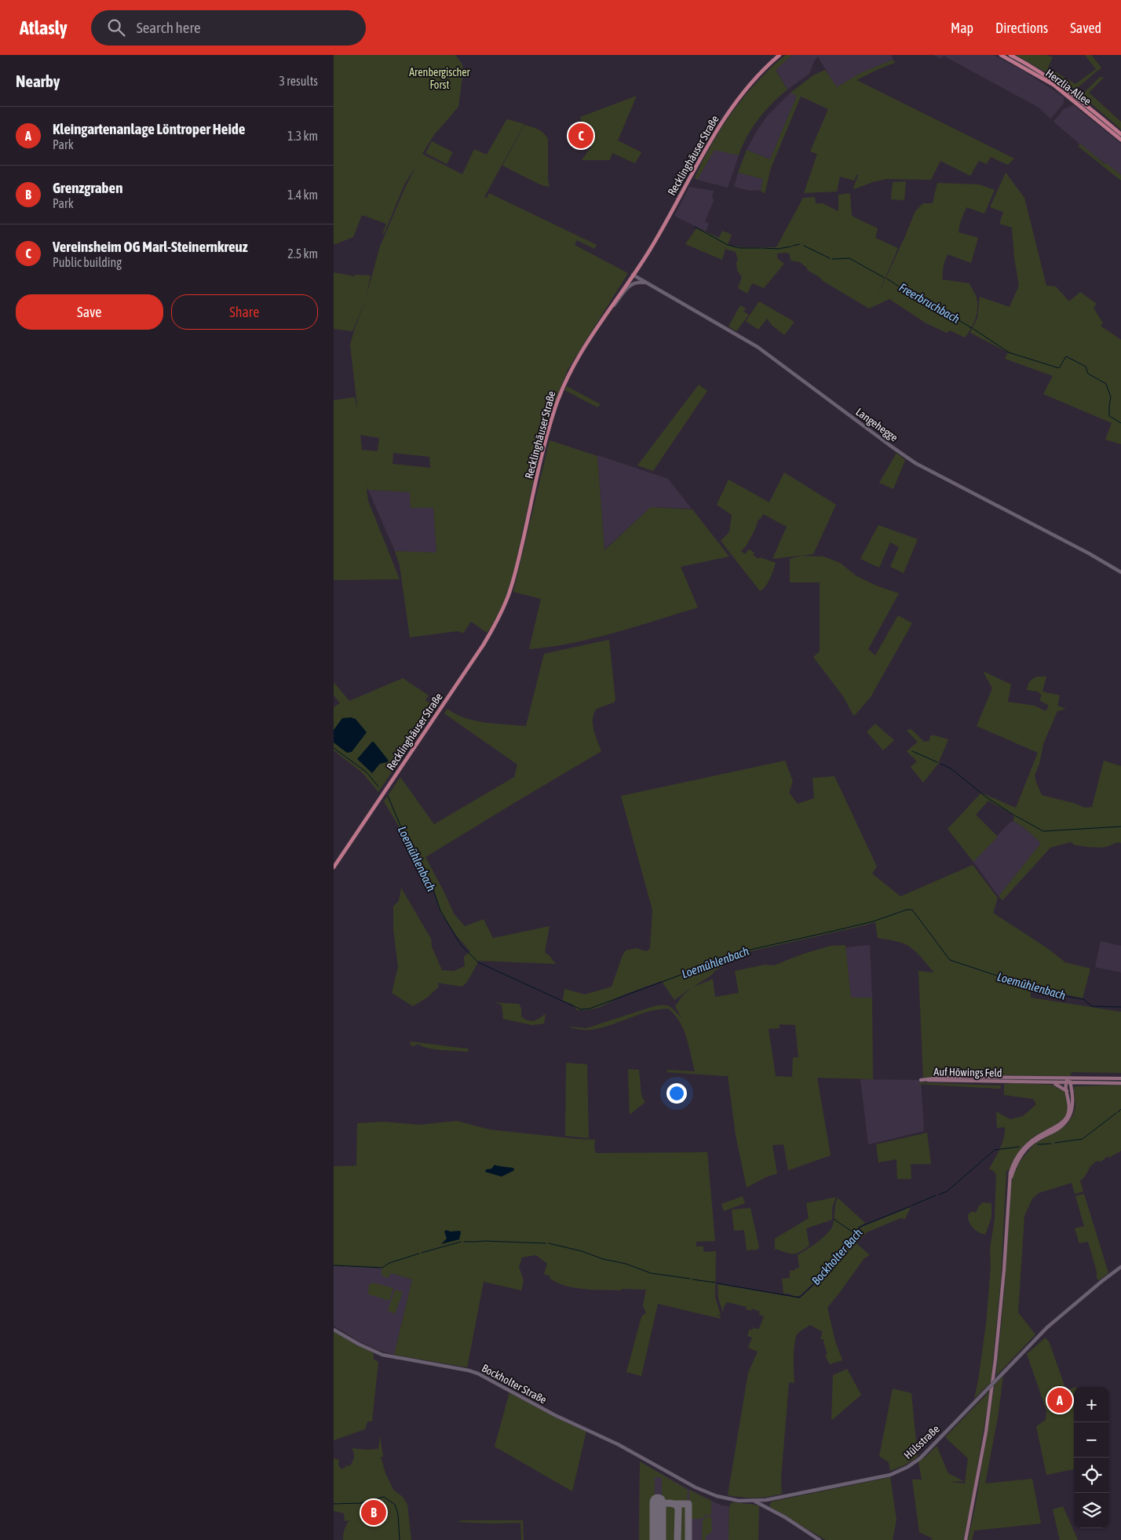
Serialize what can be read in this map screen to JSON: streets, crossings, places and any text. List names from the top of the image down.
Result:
{
  "streets": {
    "main road": ["Herzlia-Allee", "Recklinghäuser Straße", "Auf Höwings Feld"],
    "street": ["Langehegge", "Bockholter Straße", "Hülsstraße"]
  },
  "crossings": [
    ["Recklinghäuser Straße", "Langehegge"],
    ["Bockholter Straße", "Hülsstraße"]
  ],
  "water": ["Freerbruchbach", "Loemühlenbach", "Bockholter Bach"],
  "parks": ["Arenbergischer Forst"],
  "page": {
    "header": "Atlasly",
    "search": "Search here",
    "nav": ["Map", "Directions", "Saved"],
    "heading": ["Nearby", "3 results"],
    "list": [
      {
        "mark": "A",
        "name": "Kleingartenanlage Löntroper Heide",
        "note": "Park",
        "value": "1.3 km"
      },
      {
        "mark": "B",
        "name": "Grenzgraben",
        "note": "Park",
        "value": "1.4 km"
      },
      {
        "mark": "C",
        "name": "Vereinsheim OG Marl-Steinernkreuz",
        "note": "Public building",
        "value": "2.5 km"
      }
    ],
    "pins": ["C", "A", "B"],
    "buttons": ["Save", "Share"],
    "map_buttons": ["+", "−"]
  }
}
